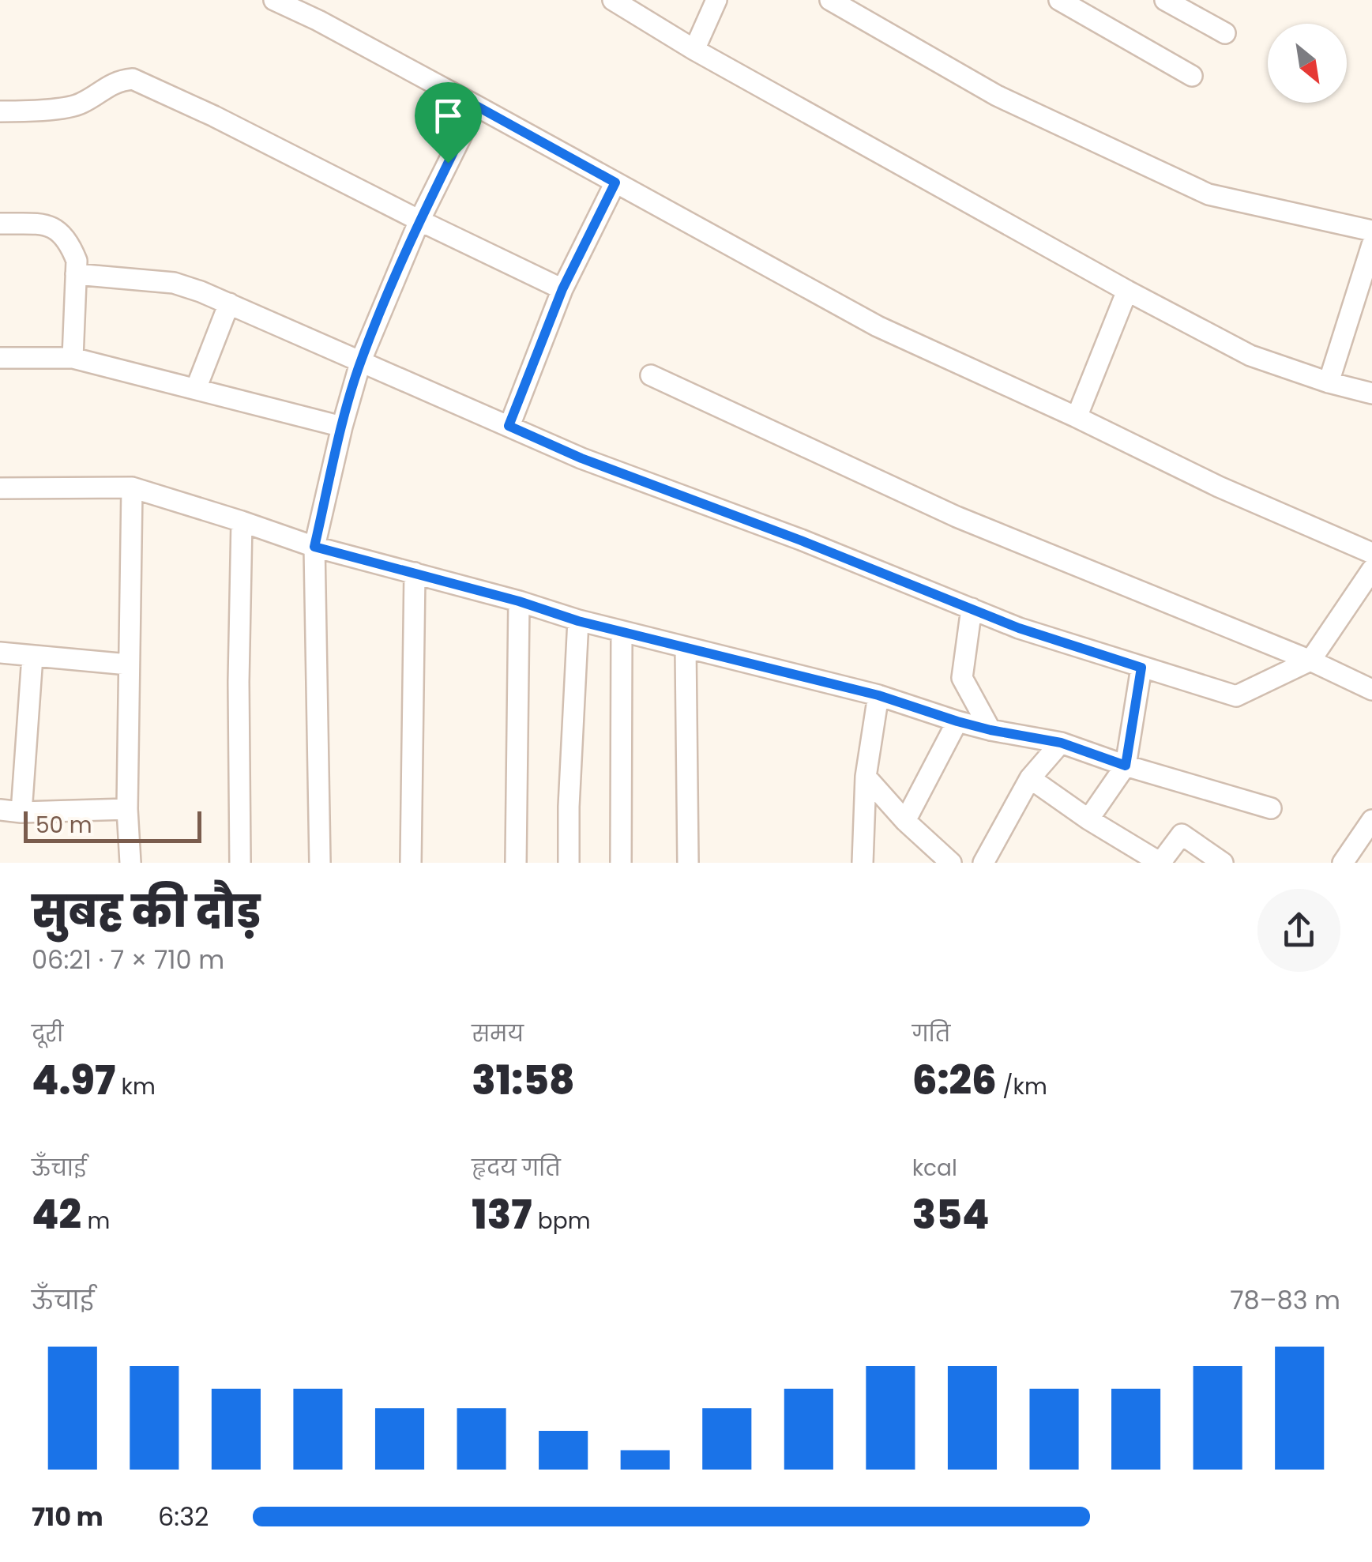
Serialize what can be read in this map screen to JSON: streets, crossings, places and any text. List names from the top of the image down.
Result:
{
  "scale_bar": "50 m",
  "north": "bottom right",
  "page": {
    "scale": "50 m",
    "heading": ["सुबह की दौड़", "06:21 · 7 × 710 m"],
    "stats": [
      ["दूरी", "4.97 km"],
      ["समय", "31:58"],
      ["गति", "6:26 /km"],
      ["ऊँचाई", "42 m"],
      ["हृदय गति", "137 bpm"],
      ["kcal", "354"]
    ],
    "chart": ["ऊँचाई", "78–83 m"],
    "list": [
      {
        "name": "710 m",
        "note": "6:32"
      }
    ]
  }
}
